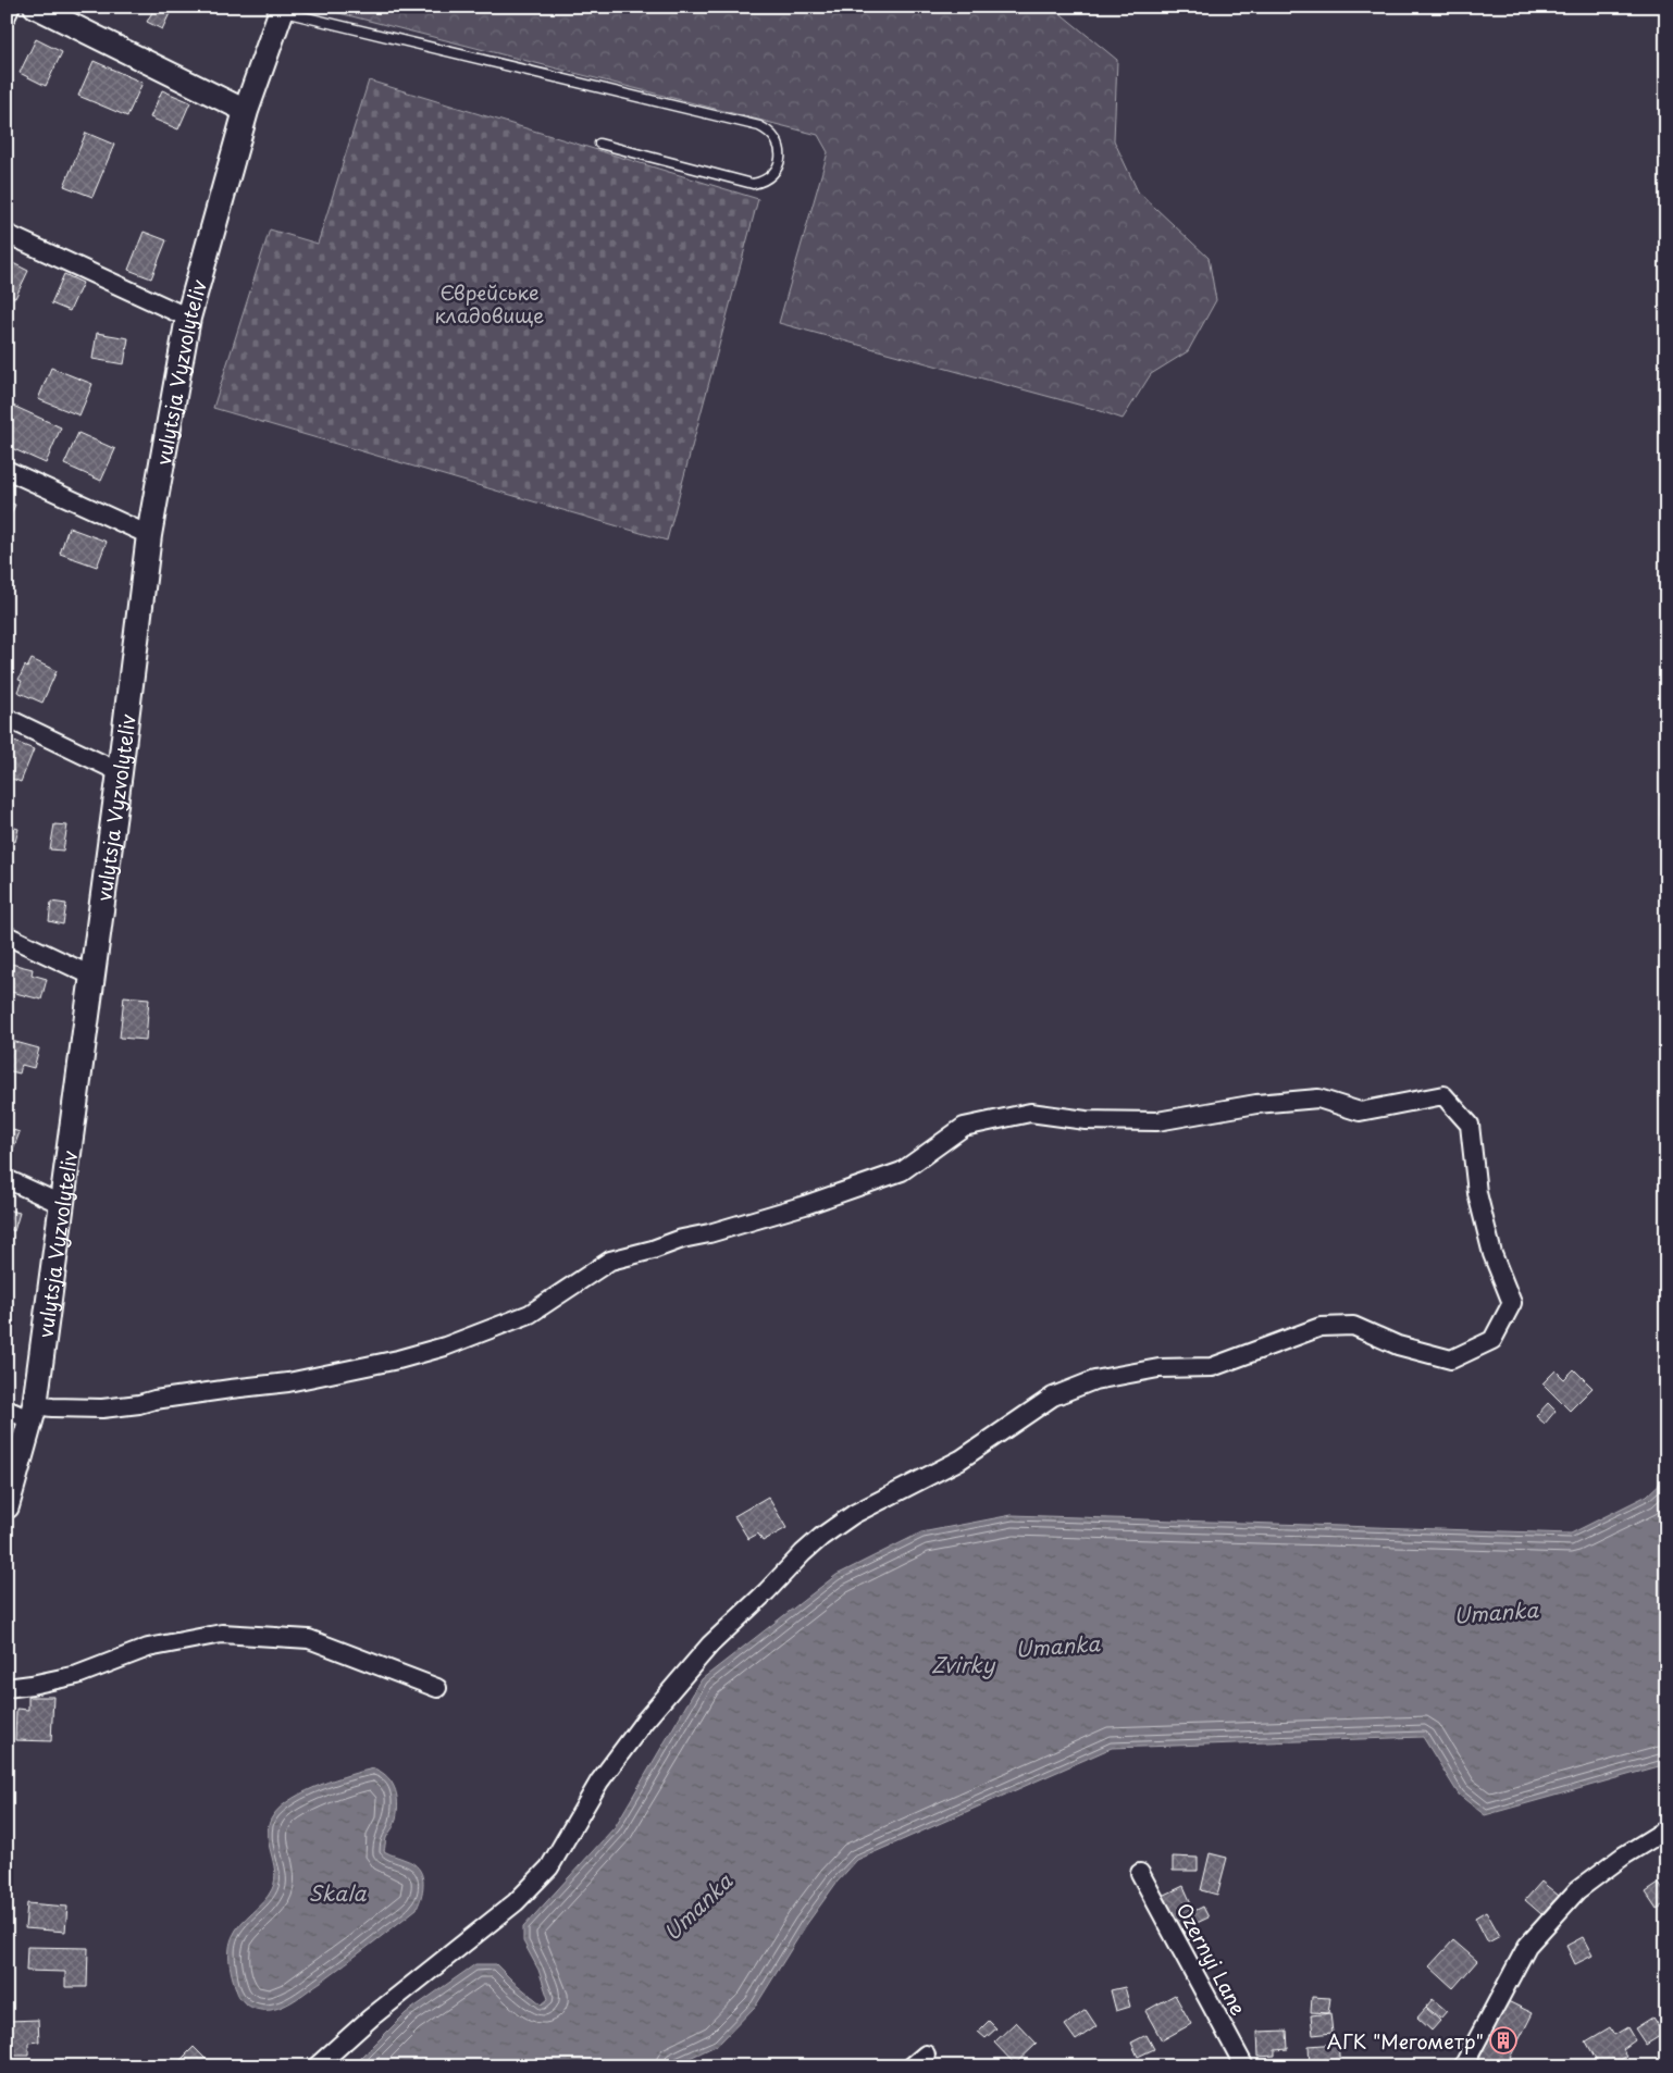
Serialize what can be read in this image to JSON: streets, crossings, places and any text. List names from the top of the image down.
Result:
{
  "streets": {
    "main road": ["vulytsja Vyzvolyteliv"],
    "street": ["Ozernyi Lane"]
  },
  "water": ["Umanka", "Zvirky", "Skala"],
  "parks": ["Єврейське кладовище"],
  "places": {
    "building": ["АГК \"Мегометр\""]
  }
}
